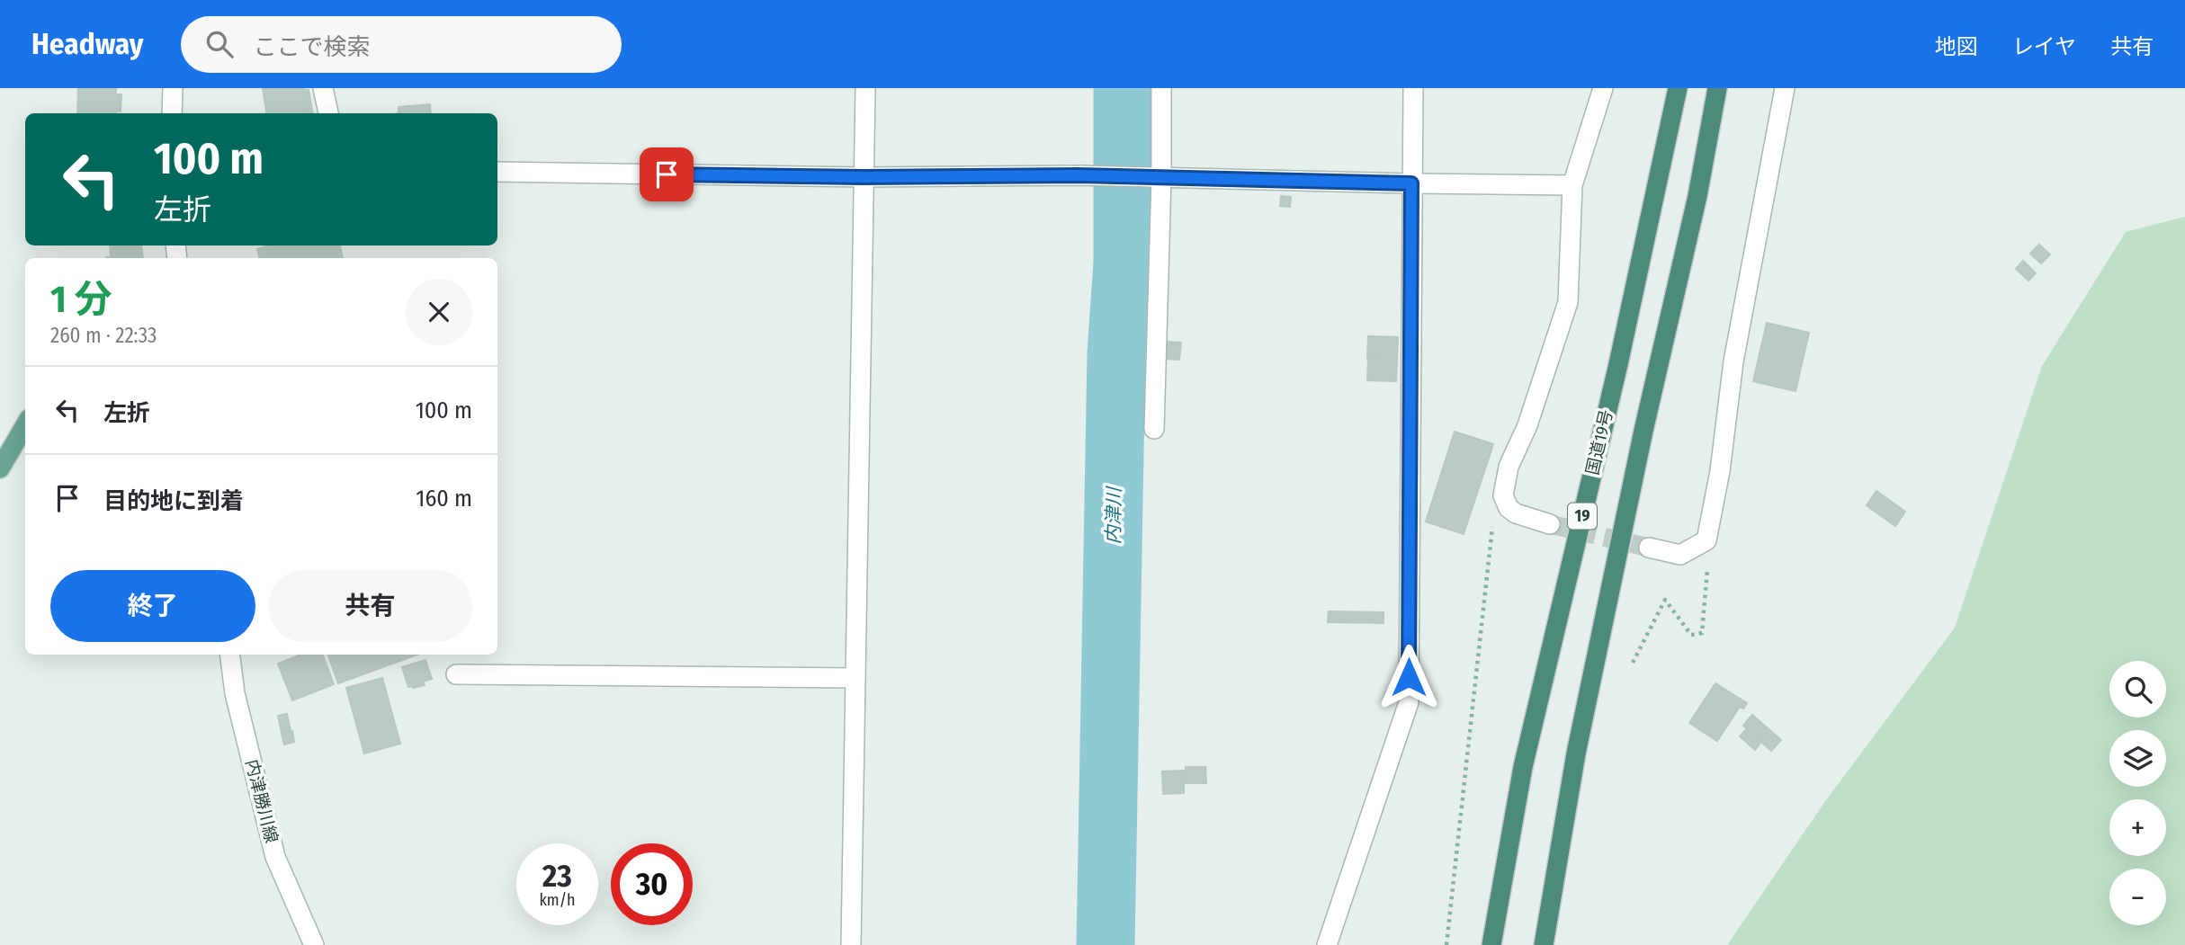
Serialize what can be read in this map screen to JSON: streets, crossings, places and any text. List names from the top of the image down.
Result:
{
  "streets": {
    "highway": ["国道19号", "19"],
    "street": ["内津勝川線"]
  },
  "water": ["内津川"],
  "page": {
    "header": "Headway",
    "search": "ここで検索",
    "nav": ["地図", "レイヤ", "共有"],
    "turn": ["100 m", "左折"],
    "heading": ["1 分", "260 m · 22:33"],
    "list": [
      {
        "name": "左折",
        "value": "100 m"
      },
      {
        "name": "目的地に到着",
        "value": "160 m"
      }
    ],
    "buttons": ["終了", "共有"],
    "map_buttons": ["+", "−"],
    "speed": "23 km/h",
    "limit": "30"
  }
}
